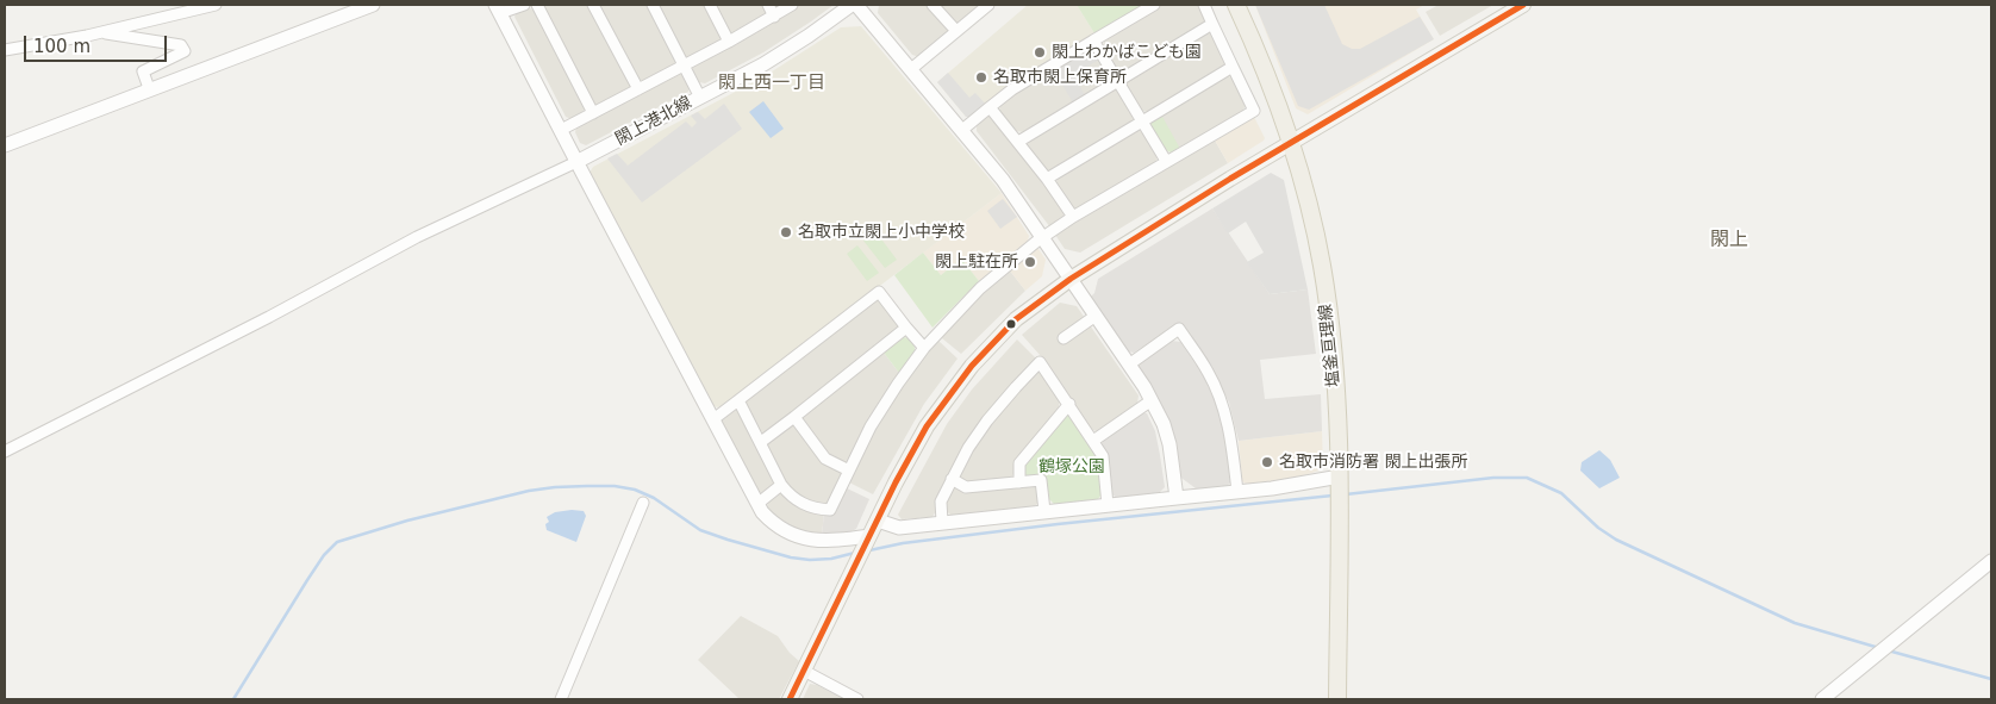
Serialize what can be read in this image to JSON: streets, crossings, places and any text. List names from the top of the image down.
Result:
{
  "streets": {
    "main road": ["塩釜亘理線"],
    "street": ["閖上港北線"]
  },
  "districts": ["閖上西一丁目", "閖上"],
  "parks": ["鶴塚公園"],
  "places": [
    "閖上わかばこども園",
    "名取市閖上保育所",
    "名取市立閖上小中学校",
    "閖上駐在所",
    "名取市消防署 閖上出張所"
  ],
  "scale_bar": "100 m"
}
